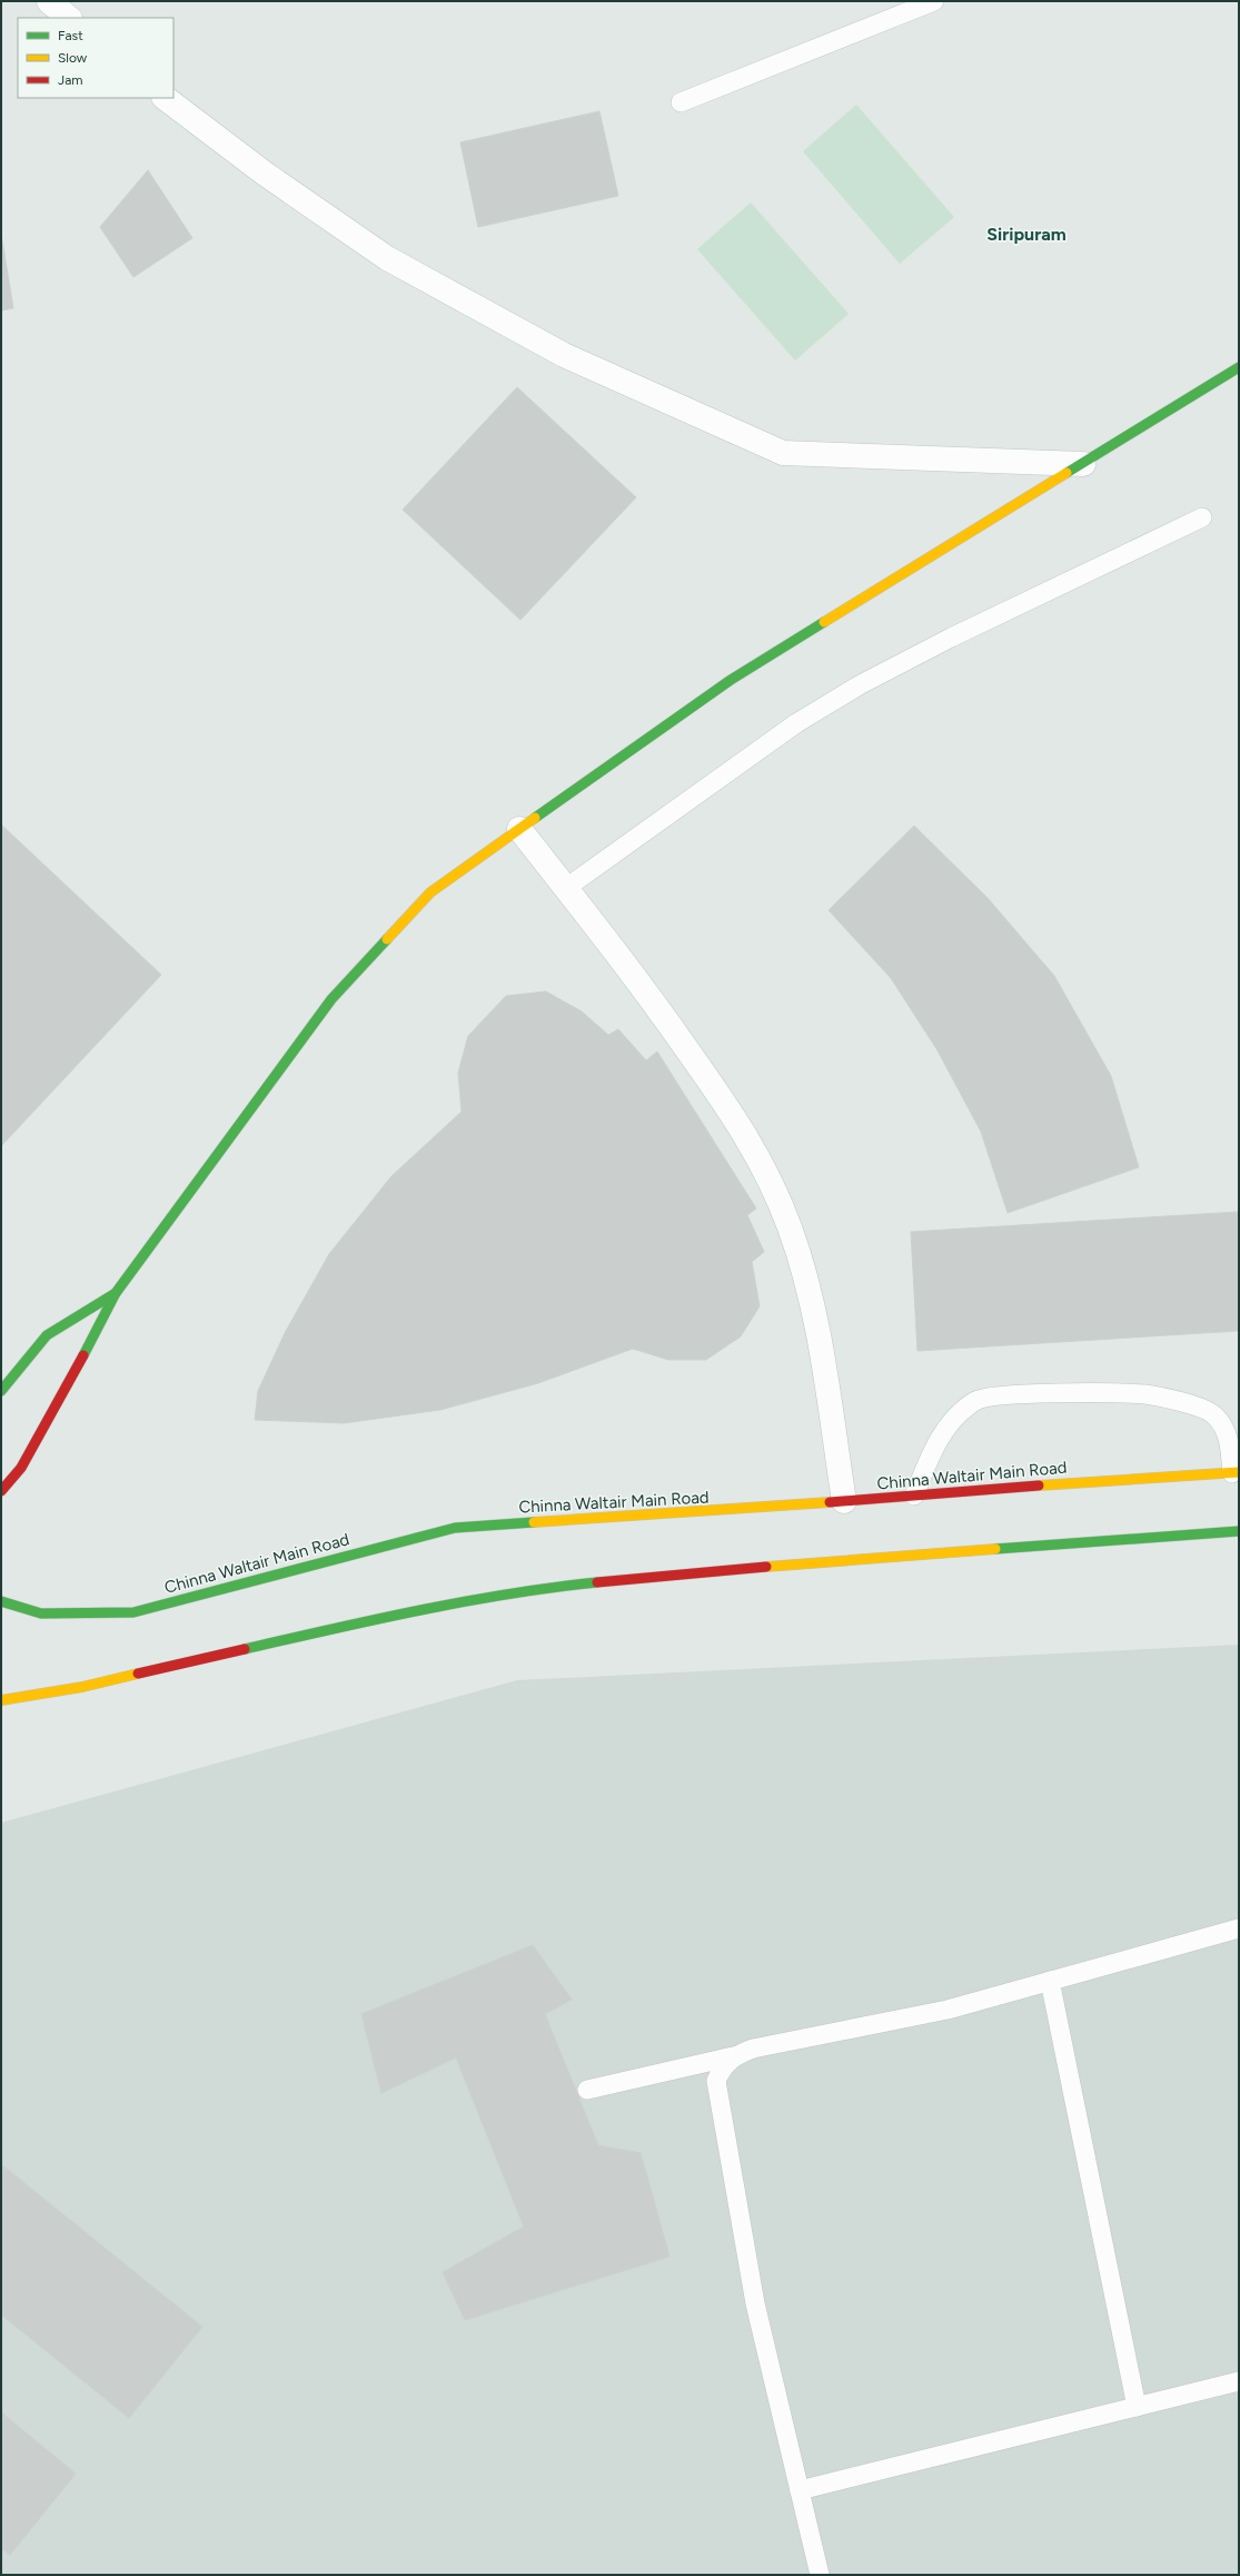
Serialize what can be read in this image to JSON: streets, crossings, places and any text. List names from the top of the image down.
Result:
{
  "streets": {
    "street": ["Chinna Waltair Main Road"]
  },
  "districts": ["Siripuram"],
  "legend": ["Fast", "Slow", "Jam"]
}
